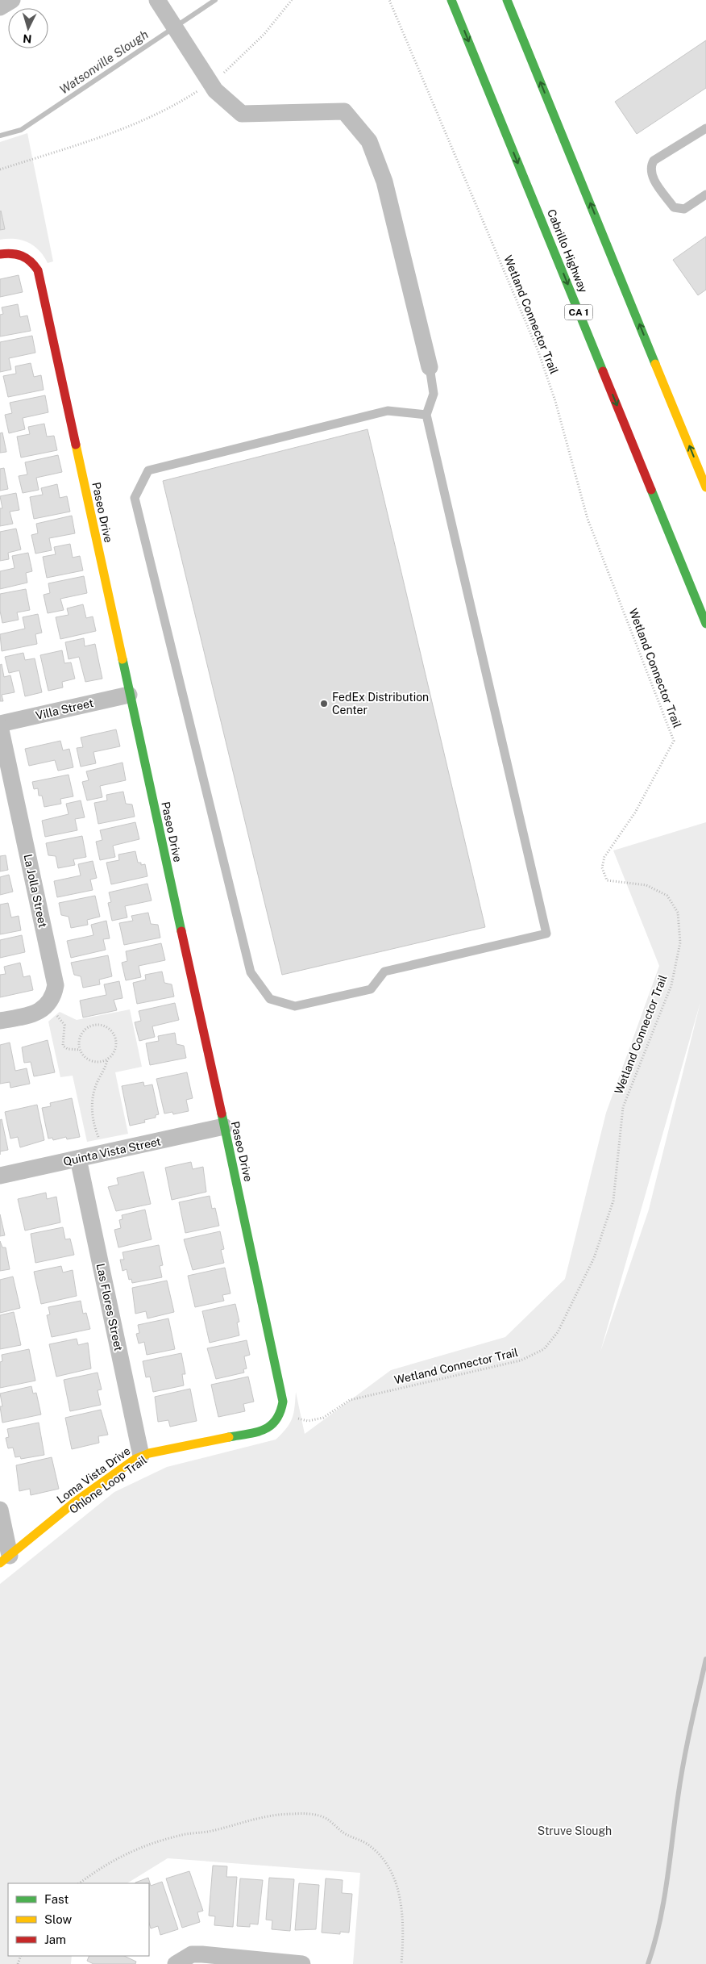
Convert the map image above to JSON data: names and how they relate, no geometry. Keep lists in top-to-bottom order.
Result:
{
  "streets": {
    "main road": [
      "Cabrillo Highway",
      "CA 1",
      "Paseo Drive",
      "Loma Vista Drive"
    ],
    "street": [
      "Villa Street",
      "La Jolla Street",
      "Quinta Vista Street",
      "Las Flores Street"
    ],
    "path": ["Wetland Connector Trail"]
  },
  "crossings": [
    ["Wetland Connector Trail", "Paseo Drive"],
    ["Wetland Connector Trail", "Loma Vista Drive"],
    ["Paseo Drive", "Villa Street"],
    ["Paseo Drive", "Quinta Vista Street"],
    ["Paseo Drive", "Loma Vista Drive"],
    ["Villa Street", "La Jolla Street"],
    ["Quinta Vista Street", "Las Flores Street"],
    ["Las Flores Street", "Loma Vista Drive"]
  ],
  "water": ["Watsonville Slough"],
  "parks": ["Struve Slough"],
  "places": ["FedEx Distribution Center"],
  "legend": ["Fast", "Slow", "Jam"],
  "north": "bottom"
}
